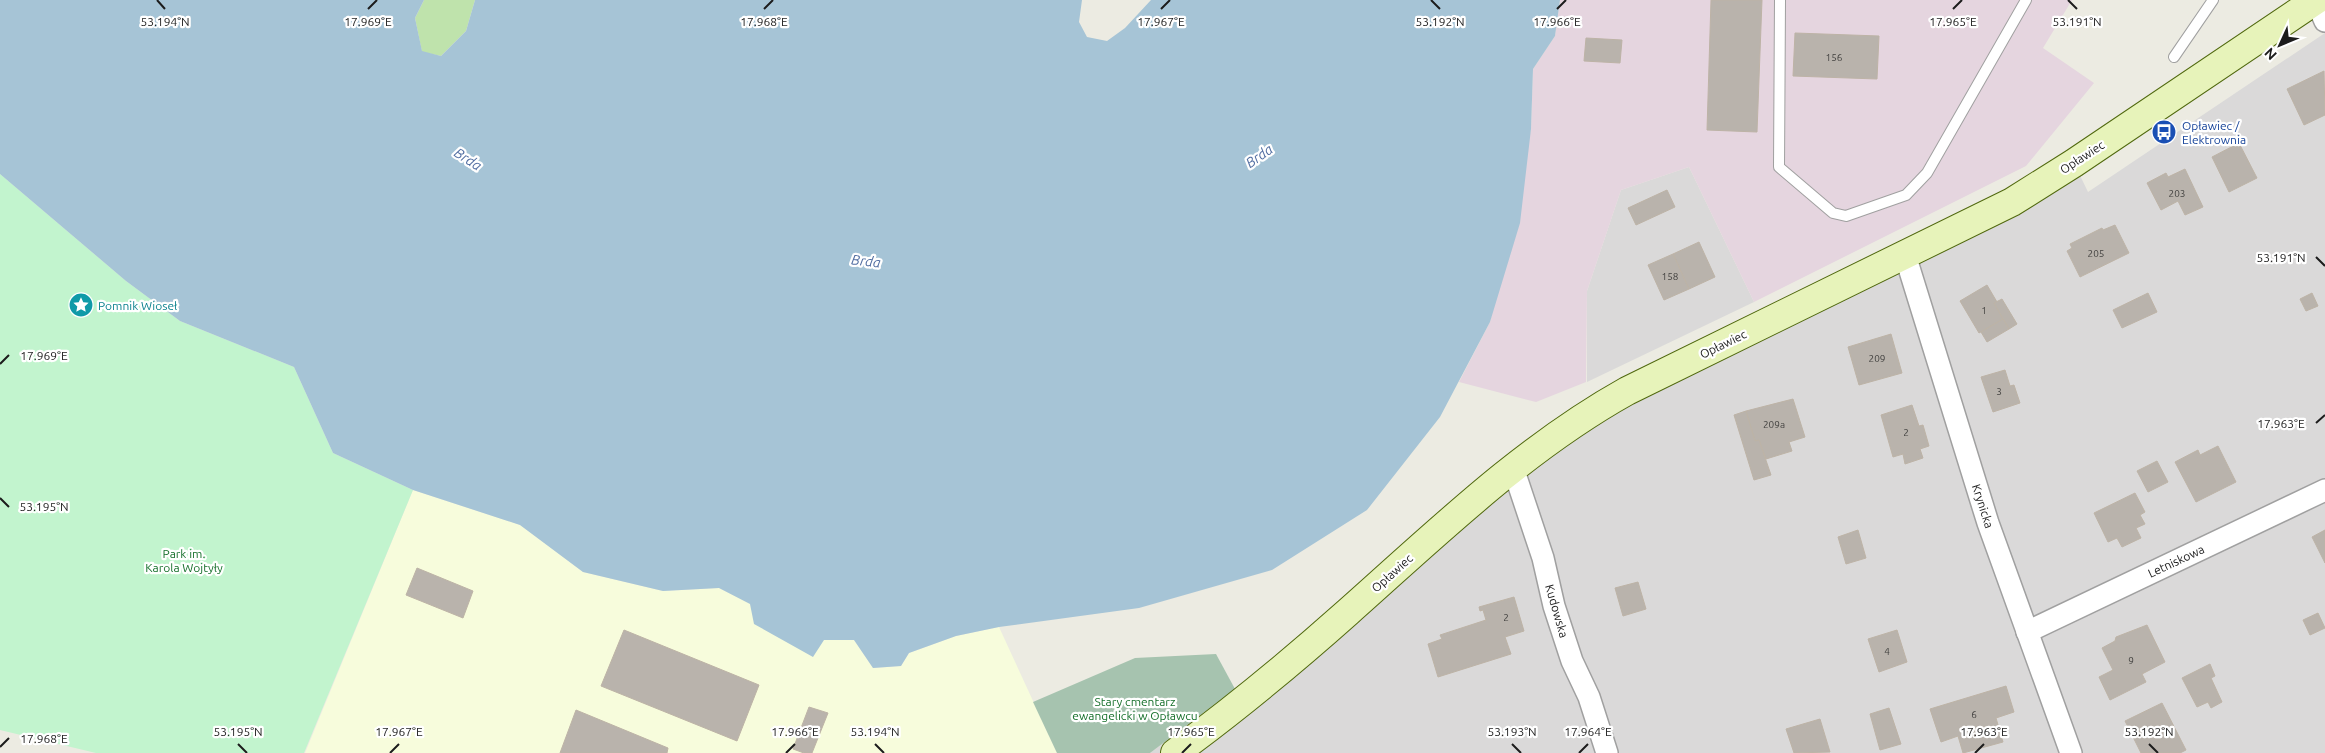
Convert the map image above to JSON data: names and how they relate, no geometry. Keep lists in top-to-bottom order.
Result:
{
  "streets": {
    "street": [
      "Opławiec",
      "Krynicka",
      "Letniskowa",
      "Kudowska"
    ]
  },
  "crossings": [
    ["Opławiec", "Krynicka"],
    ["Opławiec", "Kudowska"],
    ["Krynicka", "Letniskowa"]
  ],
  "water": ["Brda"],
  "parks": ["Park im. Karola Wojtyły", "Stary cmentarz ewangelicki w Opławcu"],
  "places": {
    "bus stop": ["Opławiec / Elektrownia"],
    "place": ["Pomnik Wioseł"]
  },
  "house_numbers": [
    "156",
    "203",
    "205",
    "158",
    "1",
    "209",
    "3",
    "209a",
    "2",
    "2",
    "4",
    "9",
    "6"
  ],
  "north": "bottom left",
  "coordinates": [
    "17.969°E",
    "17.968°E",
    "17.967°E",
    "17.966°E",
    "17.965°E",
    "53.194°N",
    "53.192°N",
    "53.191°N",
    "17.963°E",
    "53.195°N",
    "53.193°N",
    "17.964°E"
  ]
}
